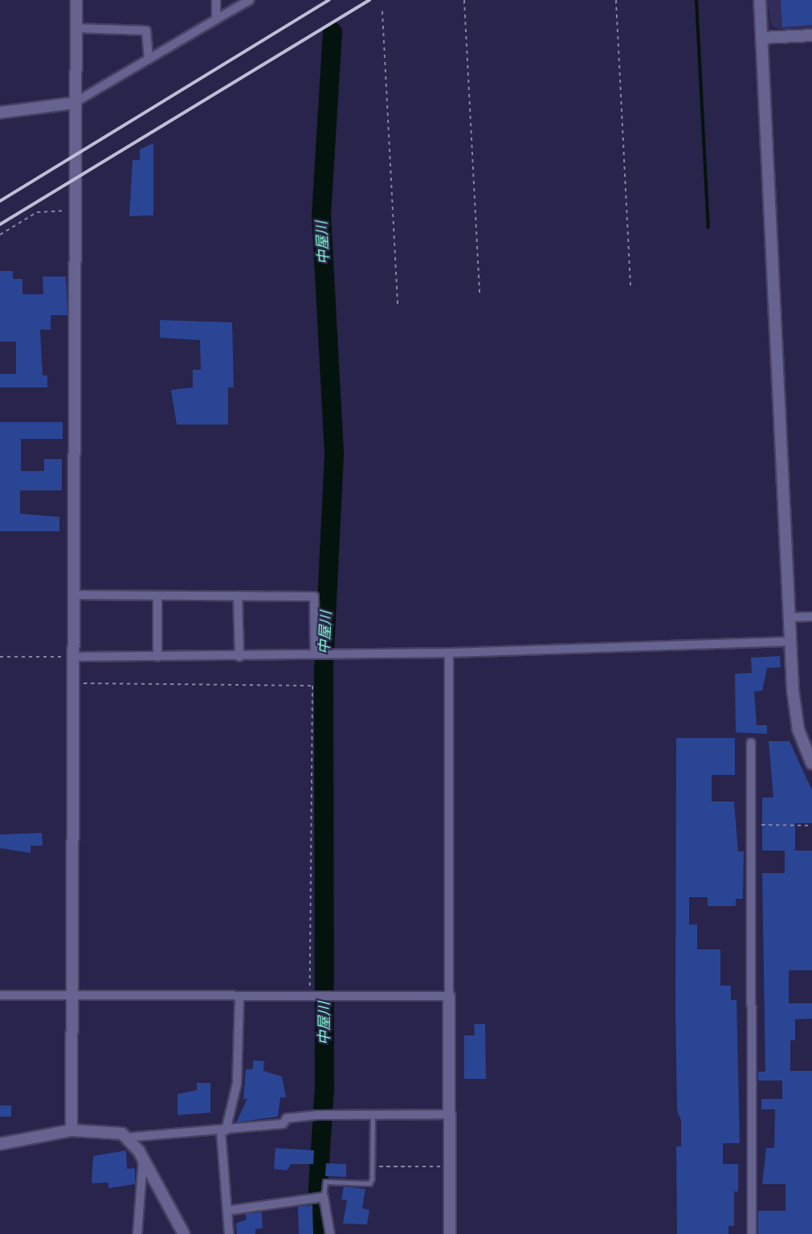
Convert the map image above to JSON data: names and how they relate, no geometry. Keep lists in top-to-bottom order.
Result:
{
  "water": ["中屋川"]
}
